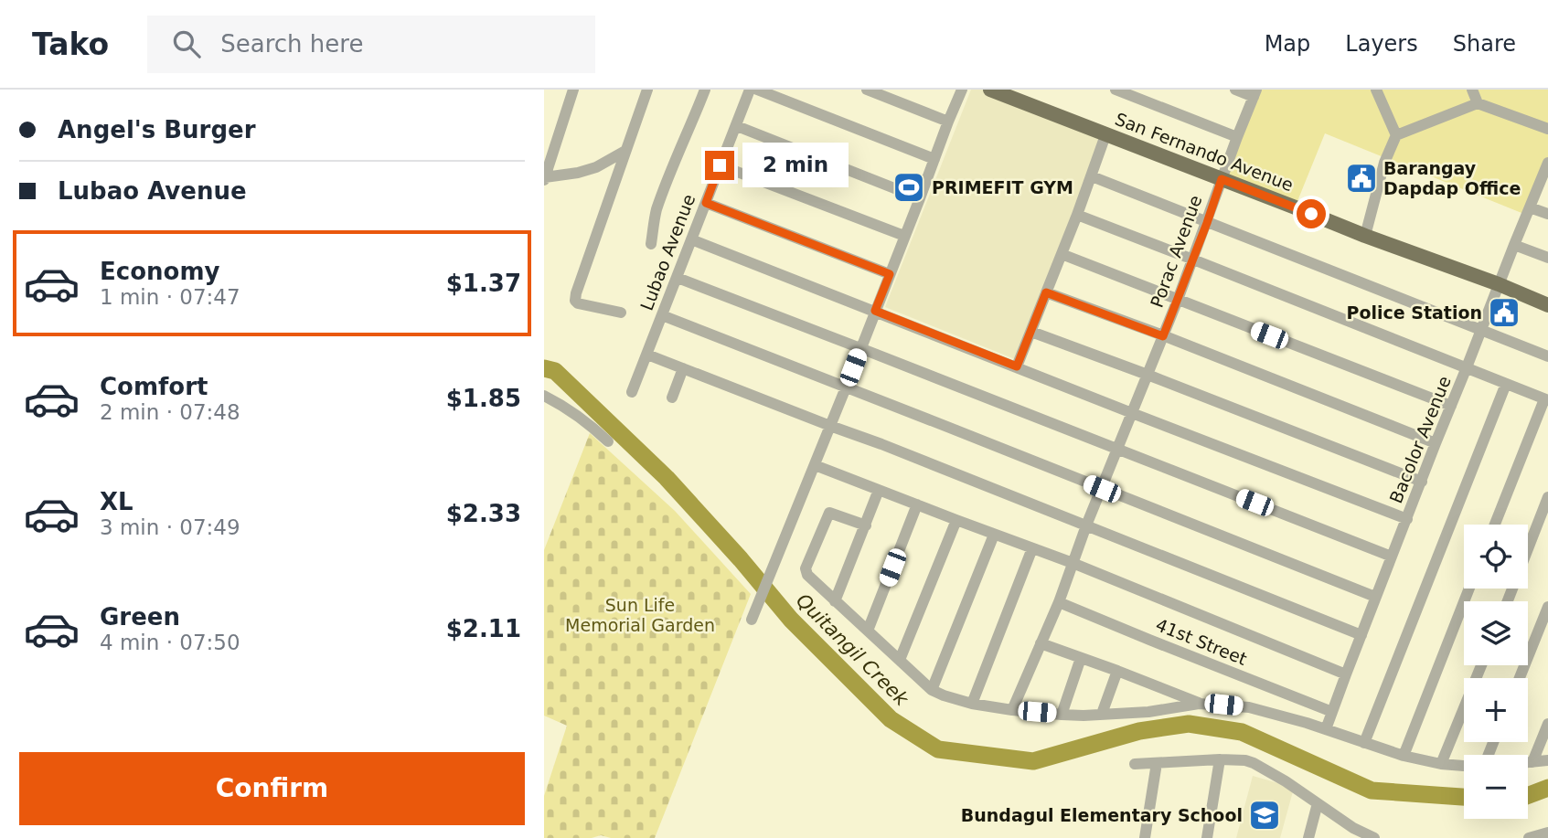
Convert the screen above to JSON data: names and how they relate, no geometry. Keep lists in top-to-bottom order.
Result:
{
  "streets": {
    "main road": ["San Fernando Avenue"],
    "street": [
      "Porac Avenue",
      "Lubao Avenue",
      "Bacolor Avenue",
      "41st Street"
    ]
  },
  "crossings": [
    ["San Fernando Avenue", "Porac Avenue"],
    ["San Fernando Avenue", "Bacolor Avenue"],
    ["Porac Avenue", "41st Street"],
    ["Bacolor Avenue", "41st Street"]
  ],
  "water": ["Quitangil Creek"],
  "parks": ["Sun Life Memorial Garden"],
  "places": {
    "public building": ["Barangay Dapdap Office", "Police Station"],
    "sports": ["PRIMEFIT GYM"],
    "school or university": ["Bundagul Elementary School"]
  },
  "page": {
    "header": "Tako",
    "search": "Search here",
    "nav": ["Map", "Layers", "Share"],
    "banner": ["Angel's Burger", "Lubao Avenue"],
    "bubble": "2 min",
    "list": [
      {
        "name": "Economy",
        "note": "1 min · 07:47",
        "value": "$1.37"
      },
      {
        "name": "Comfort",
        "note": "2 min · 07:48",
        "value": "$1.85"
      },
      {
        "name": "XL",
        "note": "3 min · 07:49",
        "value": "$2.33"
      },
      {
        "name": "Green",
        "note": "4 min · 07:50",
        "value": "$2.11"
      }
    ],
    "map_buttons": ["+", "−"],
    "buttons": "Confirm"
  }
}
